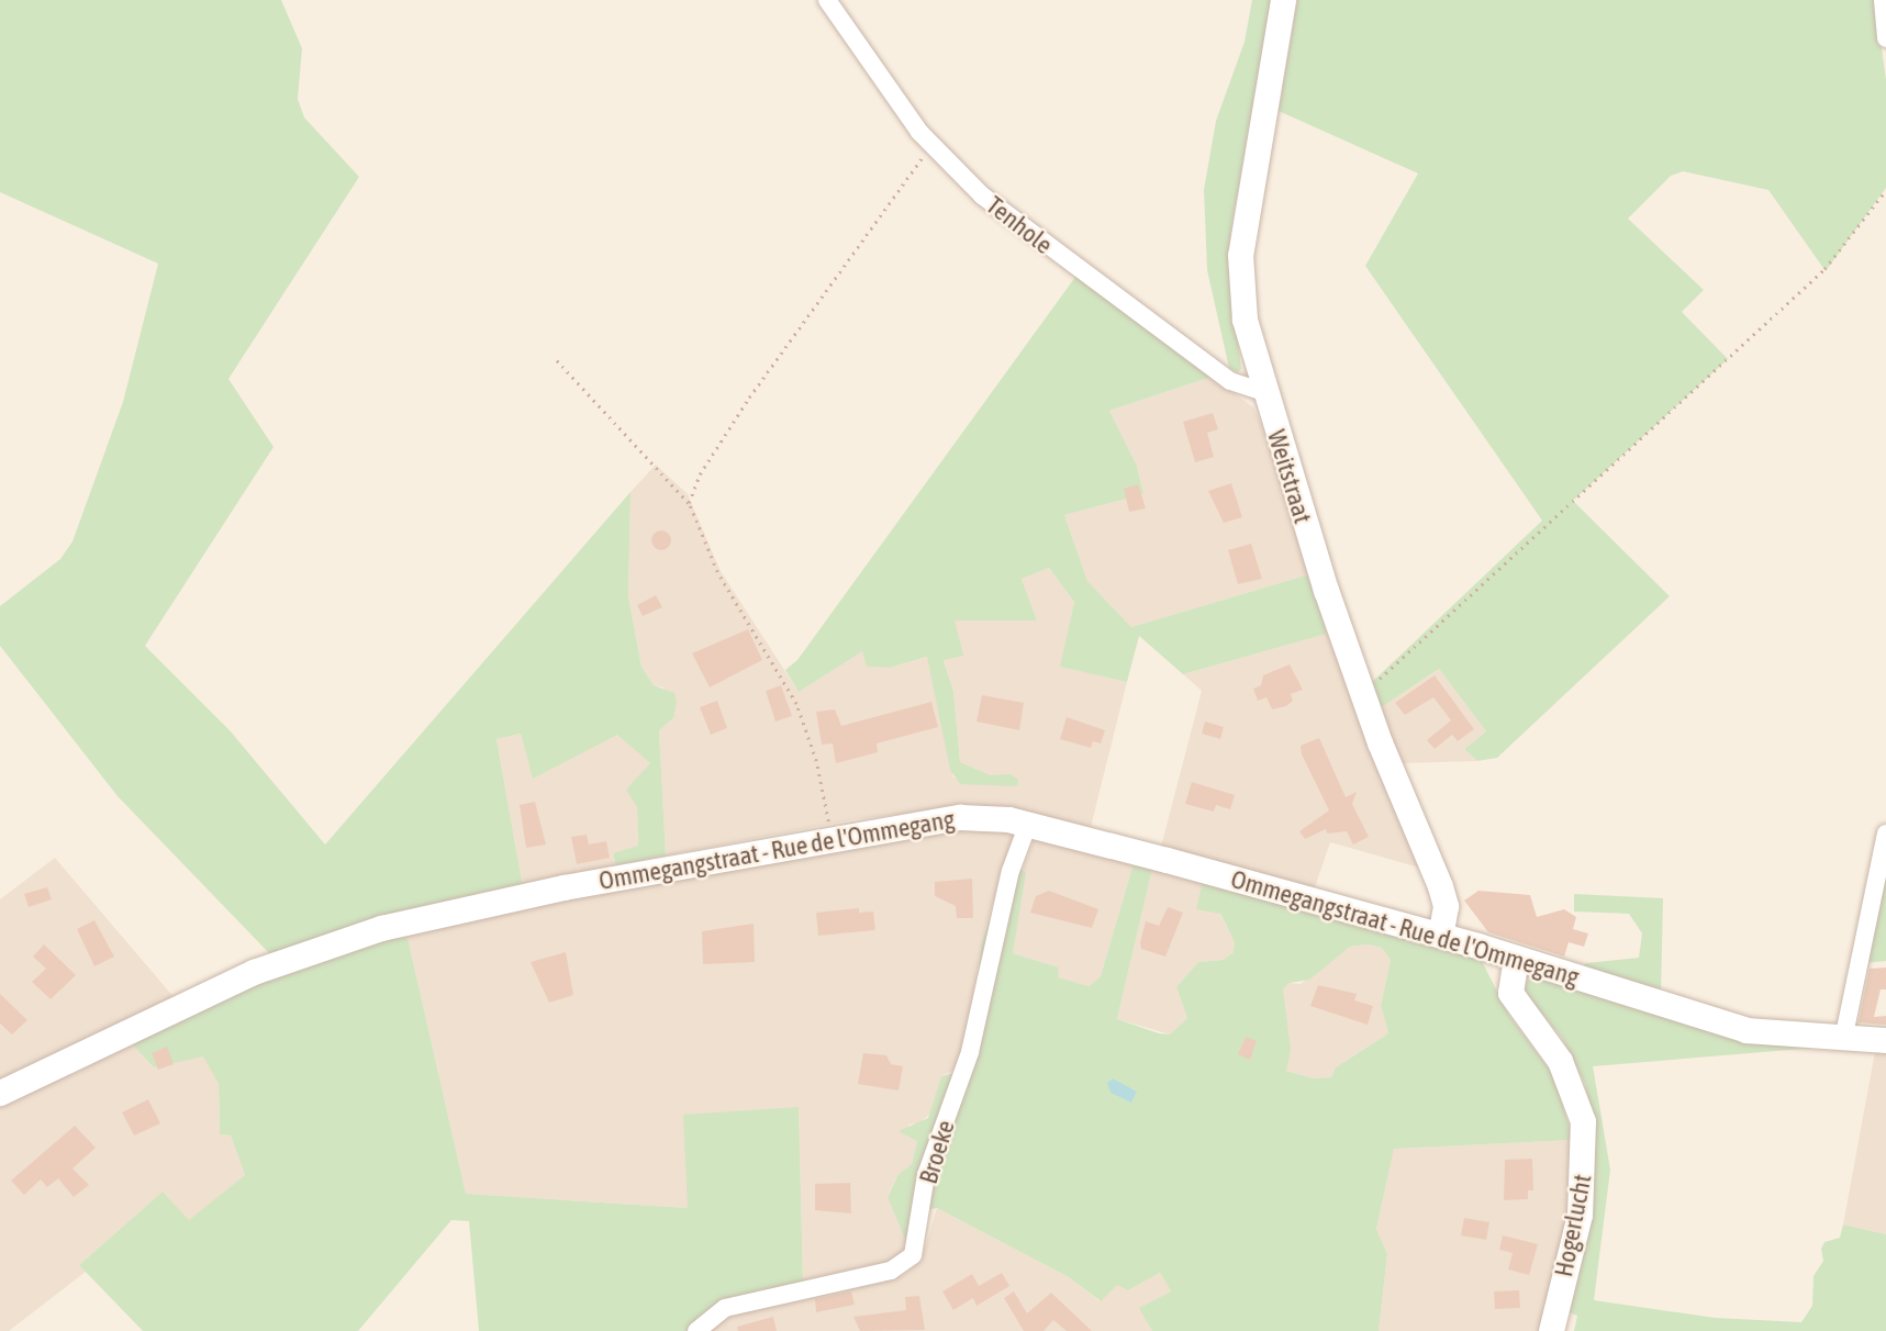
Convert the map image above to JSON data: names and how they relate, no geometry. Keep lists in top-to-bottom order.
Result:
{
  "streets": {
    "main road": ["Weitstraat", "Ommegangstraat - Rue de l'Ommegang", "Hogerlucht"],
    "street": ["Tenhole", "Broeke"]
  },
  "crossings": [
    ["Tenhole", "Weitstraat"],
    ["Weitstraat", "Ommegangstraat - Rue de l'Ommegang"],
    ["Ommegangstraat - Rue de l'Ommegang", "Broeke"],
    ["Ommegangstraat - Rue de l'Ommegang", "Hogerlucht"]
  ]
}
